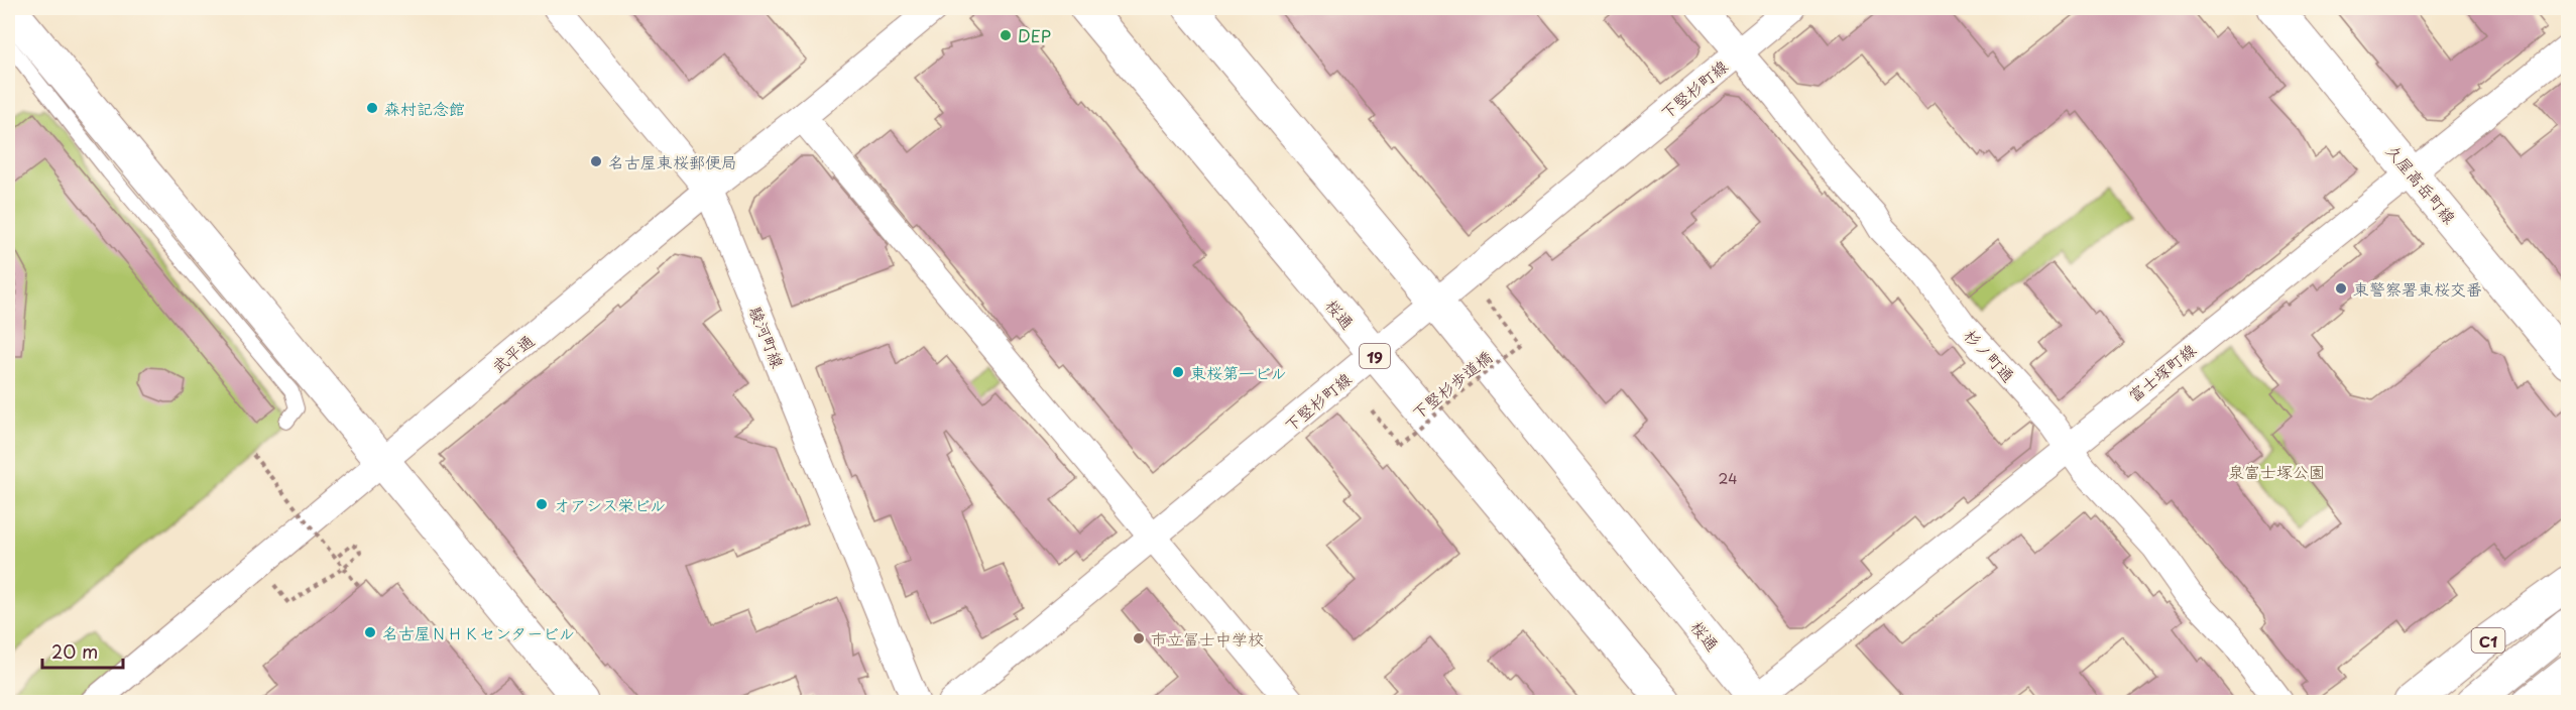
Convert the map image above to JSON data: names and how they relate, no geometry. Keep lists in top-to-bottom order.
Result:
{
  "streets": {
    "main road": [
      "久屋高岳町線",
      "桜通",
      "19",
      "C1"
    ],
    "street": [
      "下竪杉町線",
      "駿河町線",
      "武平通",
      "杉ノ町通",
      "富士塚町線"
    ],
    "path": ["下竪杉歩道橋"]
  },
  "crossings": [
    ["下竪杉町線", "桜通"],
    ["下竪杉町線", "杉ノ町通"],
    ["久屋高岳町線", "富士塚町線"],
    ["桜通", "富士塚町線"],
    ["駿河町線", "武平通"],
    ["杉ノ町通", "富士塚町線"]
  ],
  "parks": ["泉富士塚公園"],
  "places": [
    "DEP",
    "森村記念館",
    "名古屋東桜郵便局",
    "東警察署東桜交番",
    "東桜第一ビル",
    "オアシス栄ビル",
    "名古屋ＮＨＫセンタービル",
    "市立冨士中学校"
  ],
  "house_numbers": ["24"],
  "scale_bar": "20 m"
}
